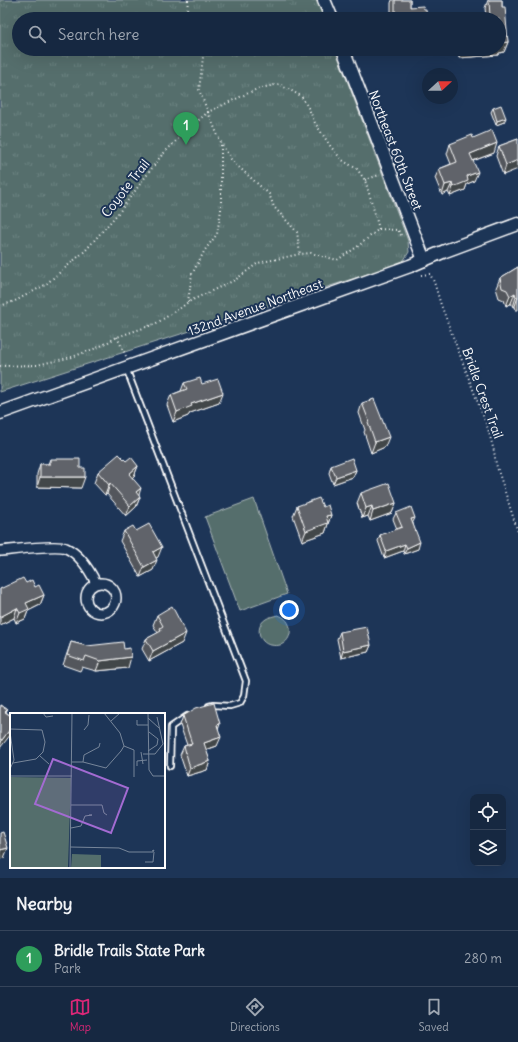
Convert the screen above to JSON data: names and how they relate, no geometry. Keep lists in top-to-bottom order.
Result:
{
  "streets": {
    "street": ["Northeast 60th Street", "132nd Avenue Northeast"],
    "path": ["Coyote Trail", "Bridle Crest Trail"]
  },
  "crossings": [
    ["Northeast 60th Street", "132nd Avenue Northeast"]
  ],
  "north": "right",
  "page": {
    "search": "Search here",
    "pins": "1",
    "heading": "Nearby",
    "list": [
      {
        "mark": "1",
        "name": "Bridle Trails State Park",
        "note": "Park",
        "value": "280 m"
      }
    ],
    "nav": ["Map", "Directions", "Saved"]
  }
}
